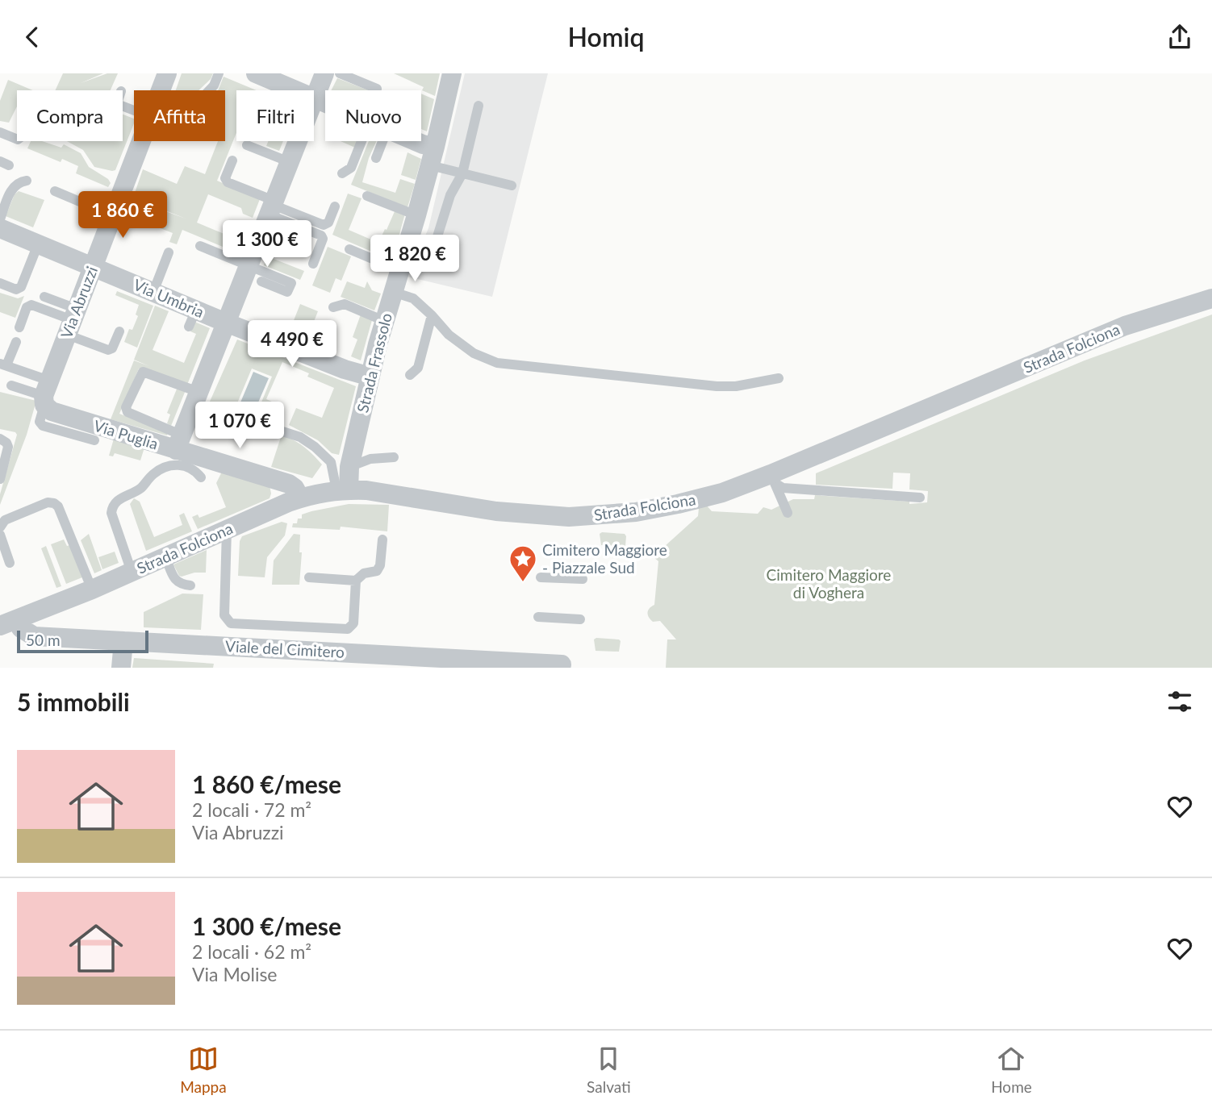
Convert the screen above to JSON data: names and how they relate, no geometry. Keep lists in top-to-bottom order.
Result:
{
  "streets": {
    "street": [
      "Via Umbria",
      "Via Abruzzi",
      "Strada Folciona",
      "Strada Frassolo",
      "Via Puglia",
      "Viale del Cimitero"
    ]
  },
  "crossings": [
    ["Via Umbria", "Via Abruzzi"],
    ["Via Umbria", "Strada Frassolo"],
    ["Via Abruzzi", "Via Puglia"],
    ["Strada Folciona", "Strada Frassolo"],
    ["Strada Folciona", "Via Puglia"],
    ["Strada Folciona", "Viale del Cimitero"]
  ],
  "parks": ["Cimitero Maggiore di Voghera"],
  "places": {
    "place": ["Cimitero Maggiore - Piazzale Sud"]
  },
  "scale_bar": "50 m",
  "page": {
    "header": "Homiq",
    "chip": [
      "Compra",
      "Affitta",
      "Filtri",
      "Nuovo"
    ],
    "price": [
      "1 860 €",
      "1 300 €",
      "1 820 €",
      "4 490 €",
      "1 070 €"
    ],
    "scale": "50 m",
    "heading": "5 immobili",
    "list": [
      {
        "name": "1 860 €/mese",
        "note": "2 locali · 72 m² · Via Abruzzi"
      },
      {
        "name": "1 300 €/mese",
        "note": "2 locali · 62 m² · Via Molise"
      }
    ],
    "tabs": ["Mappa", "Salvati", "Home"]
  }
}
